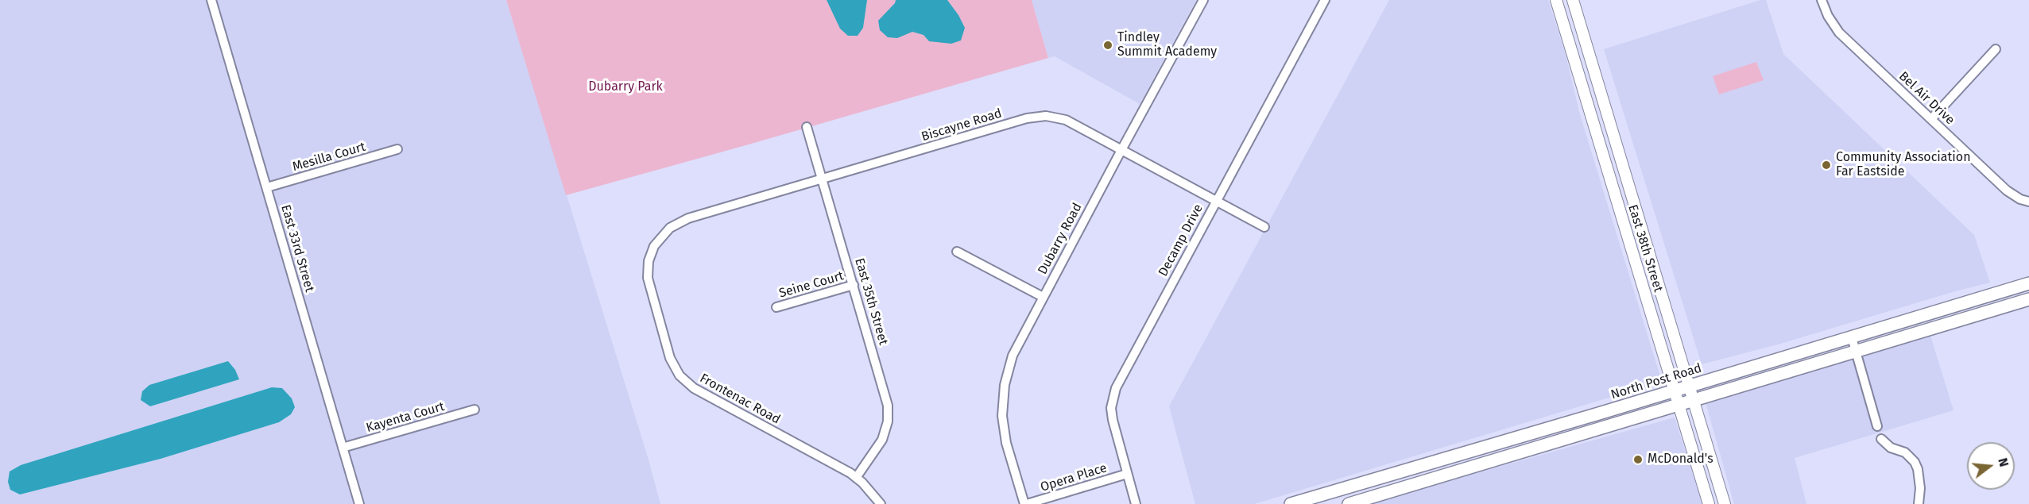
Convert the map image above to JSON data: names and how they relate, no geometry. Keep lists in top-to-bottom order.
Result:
{
  "streets": {
    "main road": ["East 38th Street", "North Post Road"],
    "street": [
      "Bel Air Drive",
      "Biscayne Road",
      "Mesilla Court",
      "Dubarry Road",
      "Decamp Drive",
      "East 33rd Street",
      "Seine Court",
      "East 35th Street",
      "Frontenac Road",
      "Kayenta Court",
      "Opera Place"
    ]
  },
  "crossings": [
    ["Biscayne Road", "Dubarry Road"],
    ["Biscayne Road", "Decamp Drive"],
    ["Biscayne Road", "East 35th Street"],
    ["Biscayne Road", "Frontenac Road"],
    ["Mesilla Court", "East 33rd Street"],
    ["Dubarry Road", "Opera Place"],
    ["Decamp Drive", "Opera Place"],
    ["East 33rd Street", "Kayenta Court"],
    ["East 38th Street", "North Post Road"],
    ["Seine Court", "East 35th Street"],
    ["East 35th Street", "Frontenac Road"]
  ],
  "parks": ["Dubarry Park"],
  "places": ["Tindley Summit Academy", "Community Association Far Eastside", "McDonald's"],
  "north": "right"
}
